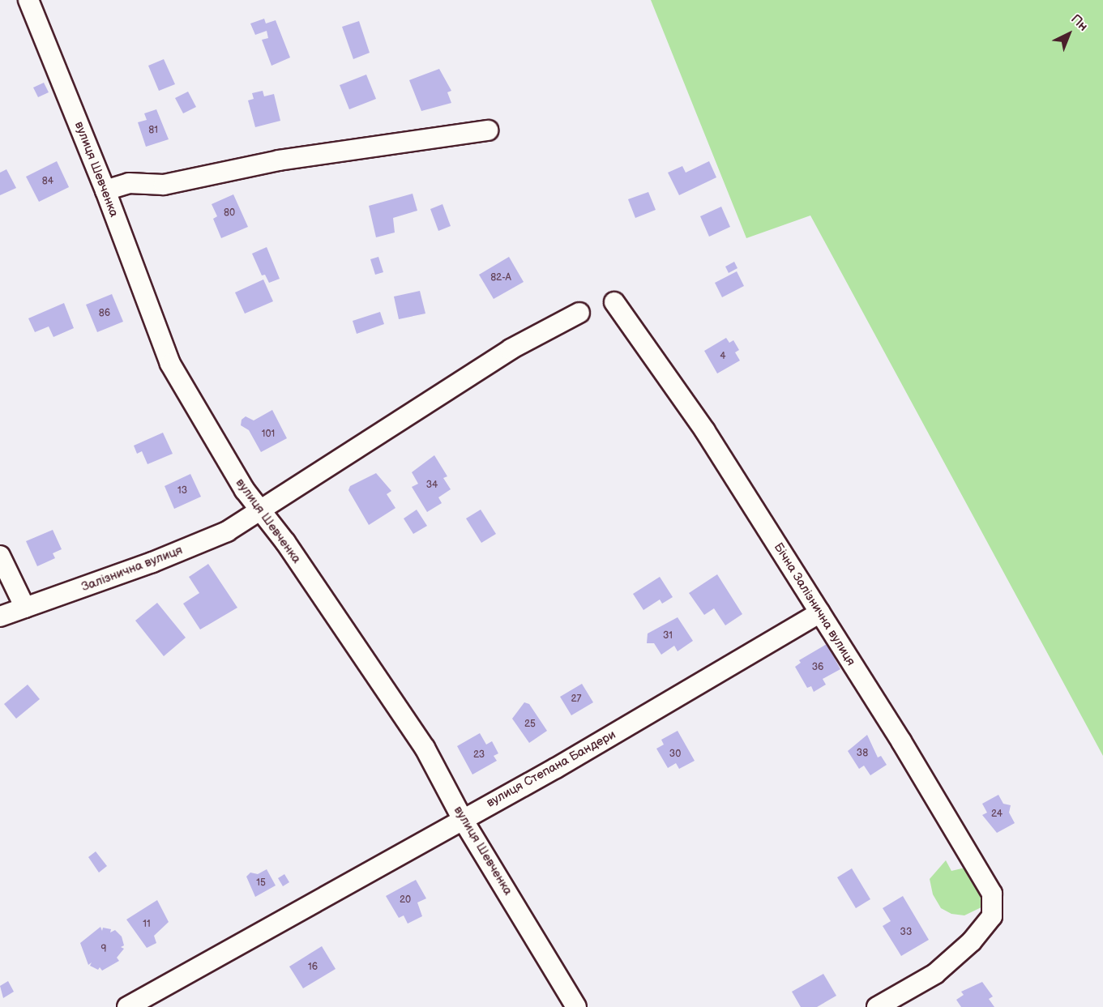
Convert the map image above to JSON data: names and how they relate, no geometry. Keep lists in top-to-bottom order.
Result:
{
  "streets": {
    "street": [
      "вулиця Шевченка",
      "Залізнична вулиця",
      "Бічна Залізнична вулиця",
      "вулиця Степана Бандери"
    ]
  },
  "crossings": [
    ["вулиця Шевченка", "Залізнична вулиця"],
    ["вулиця Шевченка", "вулиця Степана Бандери"],
    ["Бічна Залізнична вулиця", "вулиця Степана Бандери"]
  ],
  "house_numbers": [
    "81",
    "84",
    "80",
    "82-А",
    "86",
    "4",
    "101",
    "34",
    "13",
    "31",
    "36",
    "27",
    "25",
    "38",
    "30",
    "23",
    "24",
    "15",
    "20",
    "11",
    "33",
    "9",
    "16"
  ],
  "north": "top right"
}
